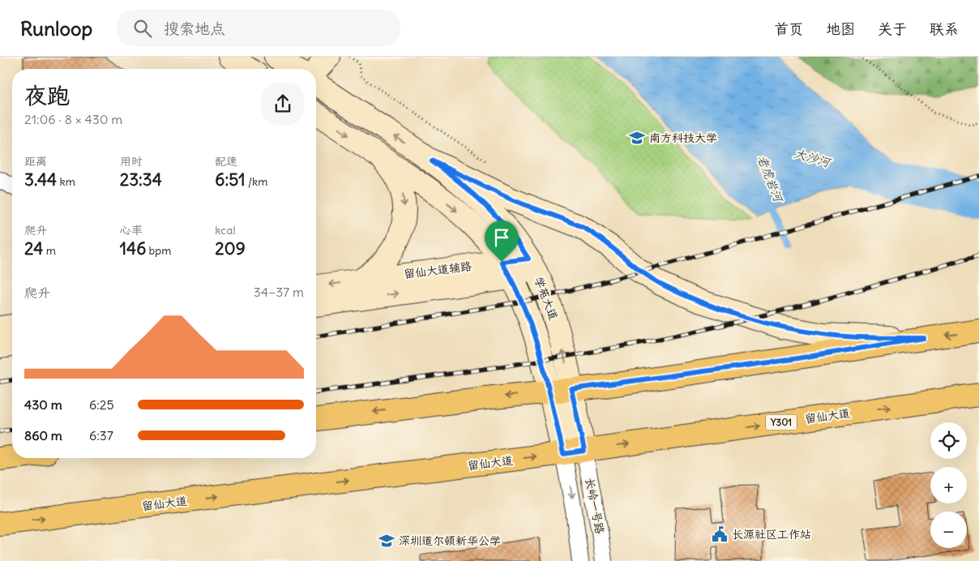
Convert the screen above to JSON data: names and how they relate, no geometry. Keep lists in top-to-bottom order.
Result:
{
  "streets": {
    "main road": [
      "留仙大道辅路",
      "学苑大道",
      "留仙大道",
      "Y301"
    ],
    "street": ["长岭一号路"]
  },
  "crossings": [
    ["留仙大道辅路", "学苑大道"],
    ["学苑大道", "留仙大道"],
    ["学苑大道", "长岭一号路"],
    ["留仙大道", "长岭一号路"]
  ],
  "water": ["大沙河", "老虎岩河"],
  "places": {
    "school or university": ["南方科技大学", "深圳道尔顿新华公学"],
    "public building": ["长源社区工作站"]
  },
  "page": {
    "header": "Runloop",
    "search": "搜索地点",
    "nav": [
      "首页",
      "地图",
      "关于",
      "联系"
    ],
    "heading": ["夜跑", "21:06 · 8 × 430 m"],
    "stats": [
      ["距离", "3.44 km"],
      ["用时", "23:34"],
      ["配速", "6:51 /km"],
      ["爬升", "24 m"],
      ["心率", "146 bpm"],
      ["kcal", "209"]
    ],
    "chart": ["爬升", "34–37 m"],
    "list": [
      {
        "name": "430 m",
        "note": "6:25"
      },
      {
        "name": "860 m",
        "note": "6:37"
      }
    ],
    "map_buttons": ["+", "−"]
  }
}
